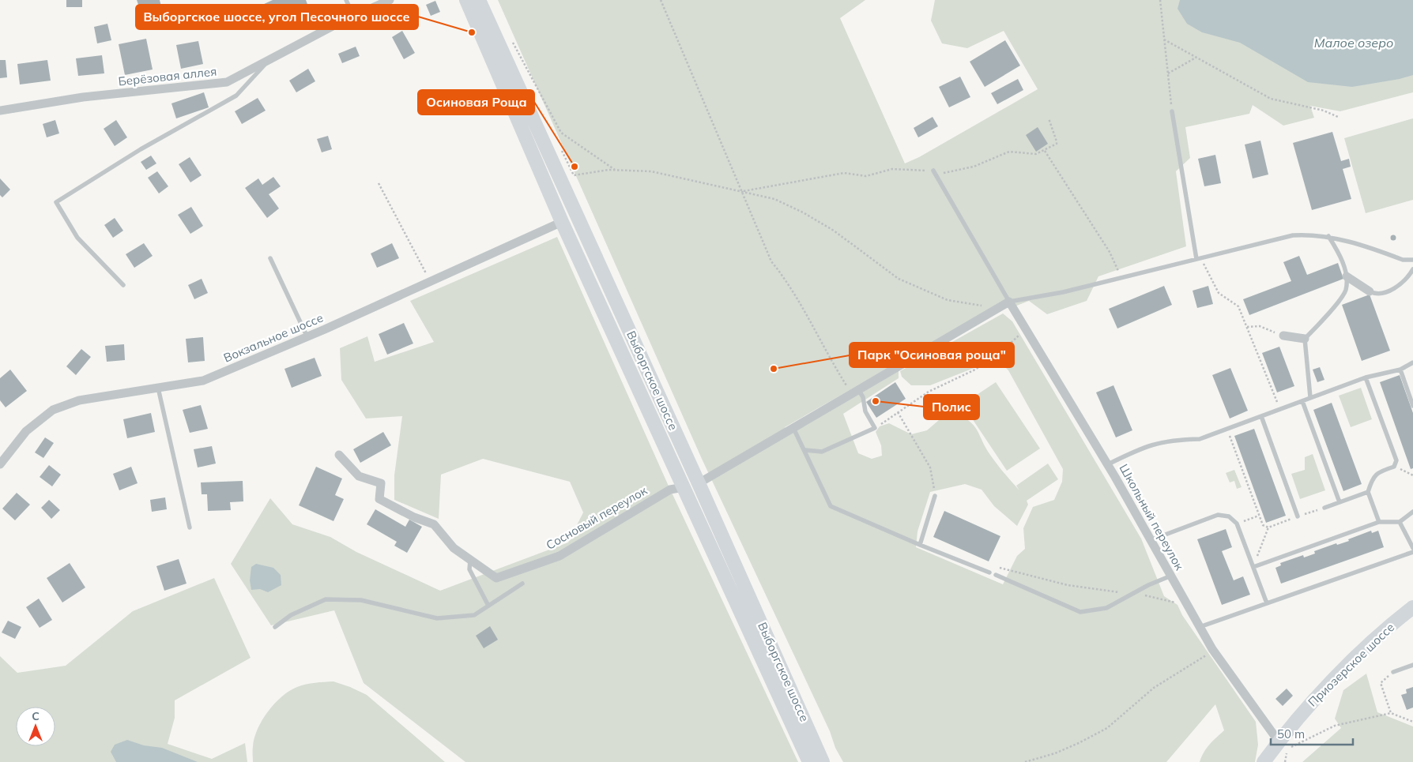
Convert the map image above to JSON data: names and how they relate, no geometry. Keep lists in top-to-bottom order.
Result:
{
  "streets": {
    "main road": ["Выборгское шоссе", "Приозерское шоссе"],
    "street": [
      "Берёзовая аллея",
      "Вокзальное шоссе",
      "Школьный переулок",
      "Сосновый переулок"
    ]
  },
  "crossings": [
    ["Вокзальное шоссе", "Выборгское шоссе"],
    ["Выборгское шоссе", "Сосновый переулок"],
    ["Школьный переулок", "Приозерское шоссе"]
  ],
  "water": ["Малое озеро"],
  "places": [
    "Выборгское шоссе, угол Песочного шоссе",
    "Осиновая Роща",
    "Парк \"Осиновая роща\"",
    "Полис"
  ],
  "scale_bar": "50 m",
  "north": "top"
}
